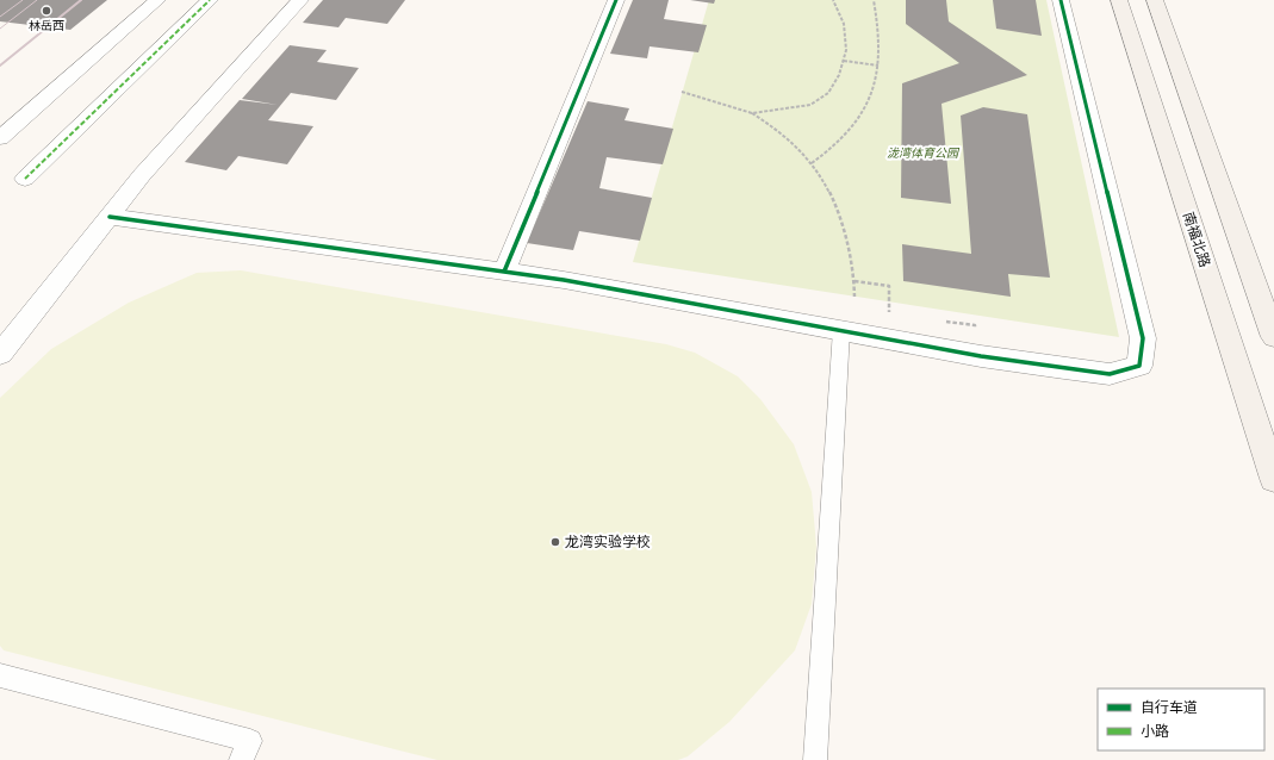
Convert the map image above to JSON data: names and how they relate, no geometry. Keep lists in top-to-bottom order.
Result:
{
  "streets": {
    "street": ["南福北路"]
  },
  "parks": ["泷湾体育公园"],
  "places": ["林岳西", "龙湾实验学校"],
  "legend": ["自行车道", "小路"]
}
